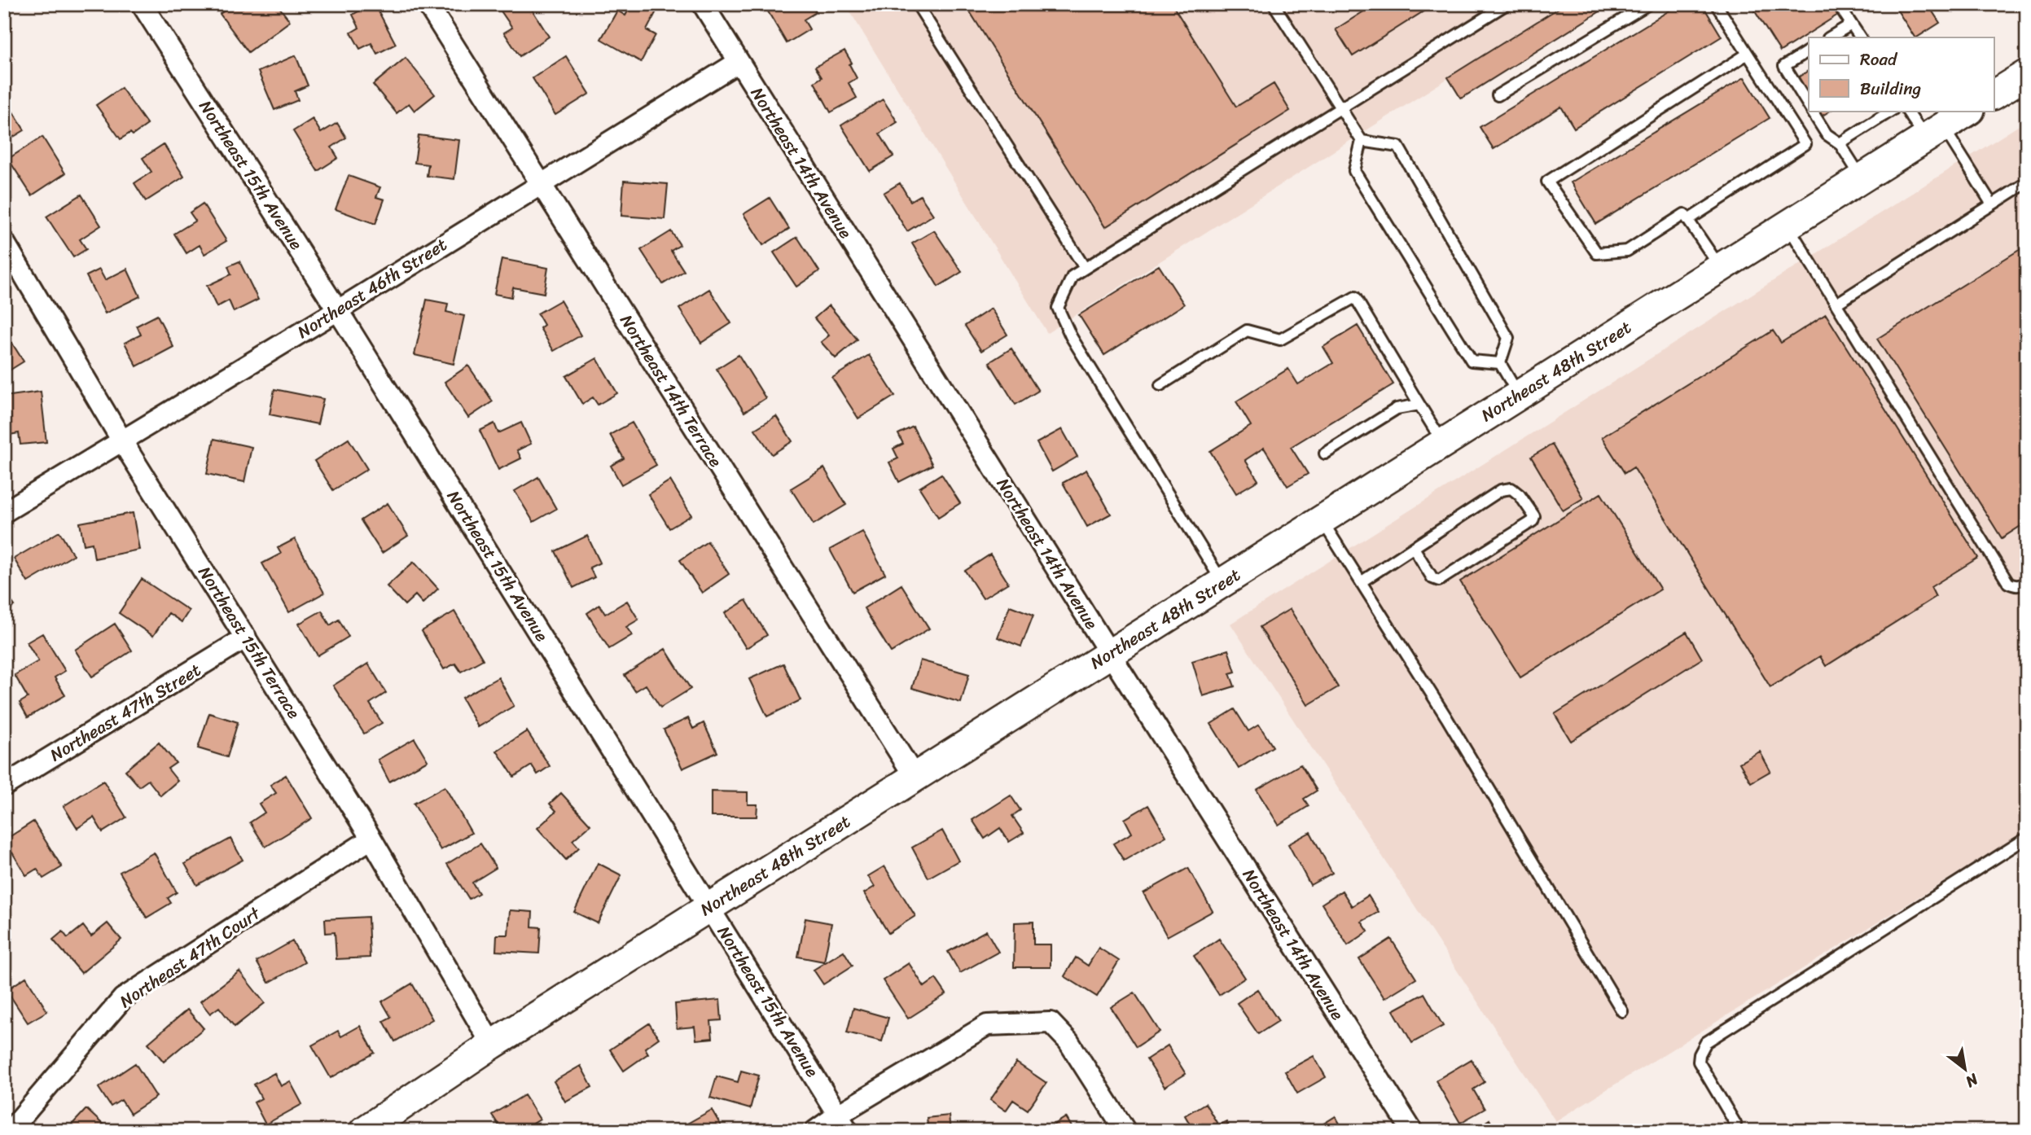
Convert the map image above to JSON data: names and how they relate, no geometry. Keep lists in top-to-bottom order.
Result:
{
  "streets": {
    "street": [
      "Northeast 14th Avenue",
      "Northeast 15th Avenue",
      "Northeast 46th Street",
      "Northeast 48th Street",
      "Northeast 14th Terrace",
      "Northeast 15th Terrace",
      "Northeast 47th Street",
      "Northeast 47th Court"
    ]
  },
  "crossings": [
    ["Northeast 14th Avenue", "Northeast 46th Street"],
    ["Northeast 14th Avenue", "Northeast 48th Street"],
    ["Northeast 15th Avenue", "Northeast 46th Street"],
    ["Northeast 15th Avenue", "Northeast 48th Street"],
    ["Northeast 46th Street", "Northeast 14th Terrace"],
    ["Northeast 46th Street", "Northeast 15th Terrace"],
    ["Northeast 48th Street", "Northeast 14th Terrace"],
    ["Northeast 48th Street", "Northeast 15th Terrace"],
    ["Northeast 15th Terrace", "Northeast 47th Street"],
    ["Northeast 15th Terrace", "Northeast 47th Court"]
  ],
  "legend": ["Road", "Building"],
  "north": "bottom right"
}
